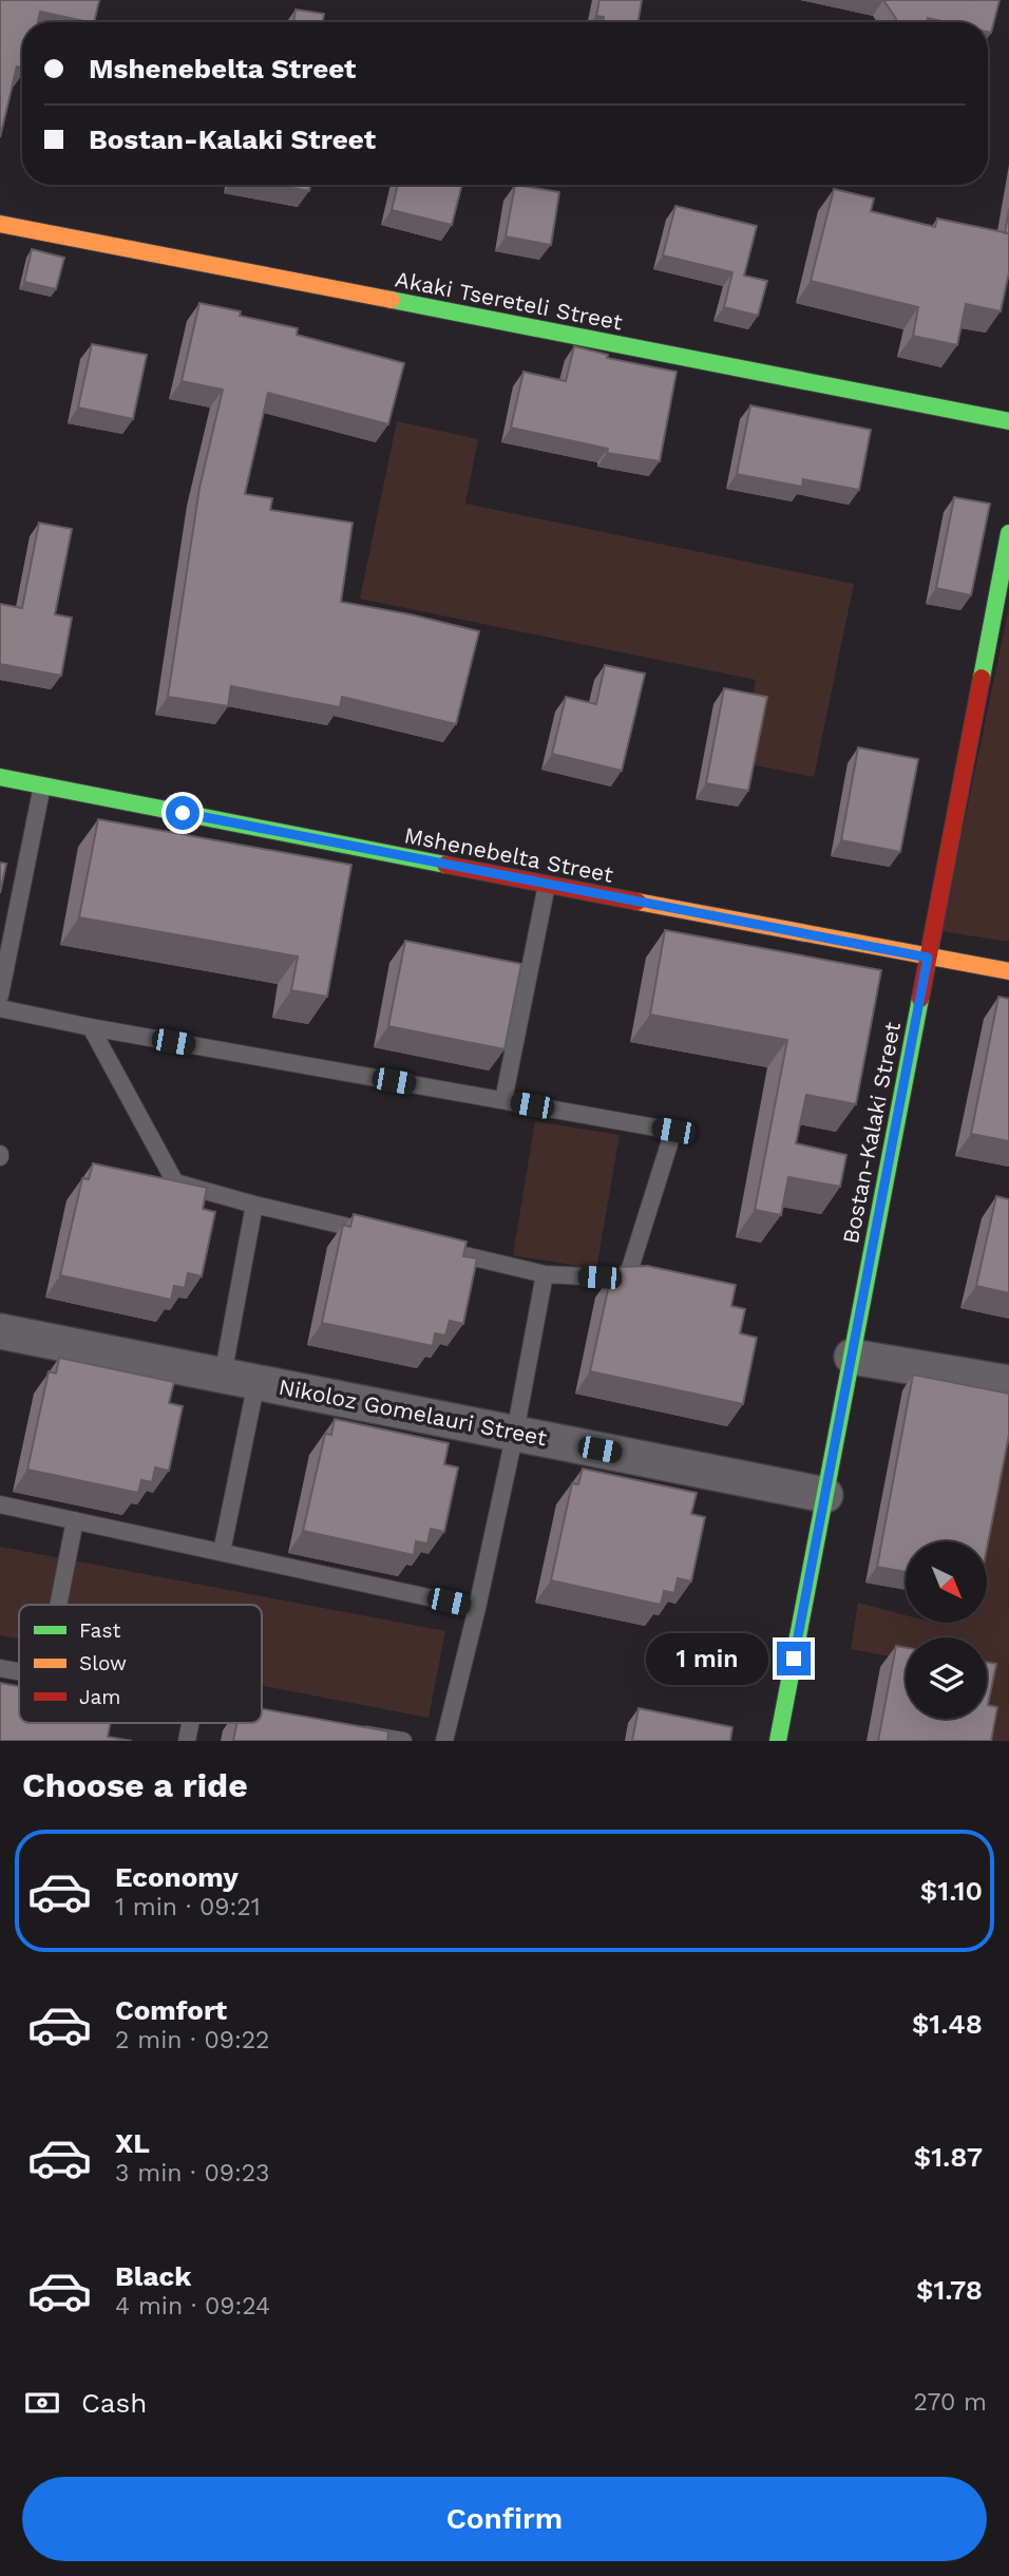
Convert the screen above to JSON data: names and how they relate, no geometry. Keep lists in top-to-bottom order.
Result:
{
  "streets": {
    "street": [
      "Akaki Tsereteli Street",
      "Mshenebelta Street",
      "Bostan-Kalaki Street",
      "Nikoloz Gomelauri Street"
    ]
  },
  "crossings": [
    ["Mshenebelta Street", "Bostan-Kalaki Street"],
    ["Bostan-Kalaki Street", "Nikoloz Gomelauri Street"]
  ],
  "legend": ["Fast", "Slow", "Jam"],
  "north": "bottom right",
  "page": {
    "banner": ["Mshenebelta Street", "Bostan-Kalaki Street"],
    "bubble": "1 min",
    "heading": "Choose a ride",
    "list": [
      {
        "name": "Economy",
        "note": "1 min · 09:21",
        "value": "$1.10"
      },
      {
        "name": "Comfort",
        "note": "2 min · 09:22",
        "value": "$1.48"
      },
      {
        "name": "XL",
        "note": "3 min · 09:23",
        "value": "$1.87"
      },
      {
        "name": "Black",
        "note": "4 min · 09:24",
        "value": "$1.78"
      }
    ],
    "pay": ["Cash", "270 m"],
    "buttons": "Confirm"
  }
}
